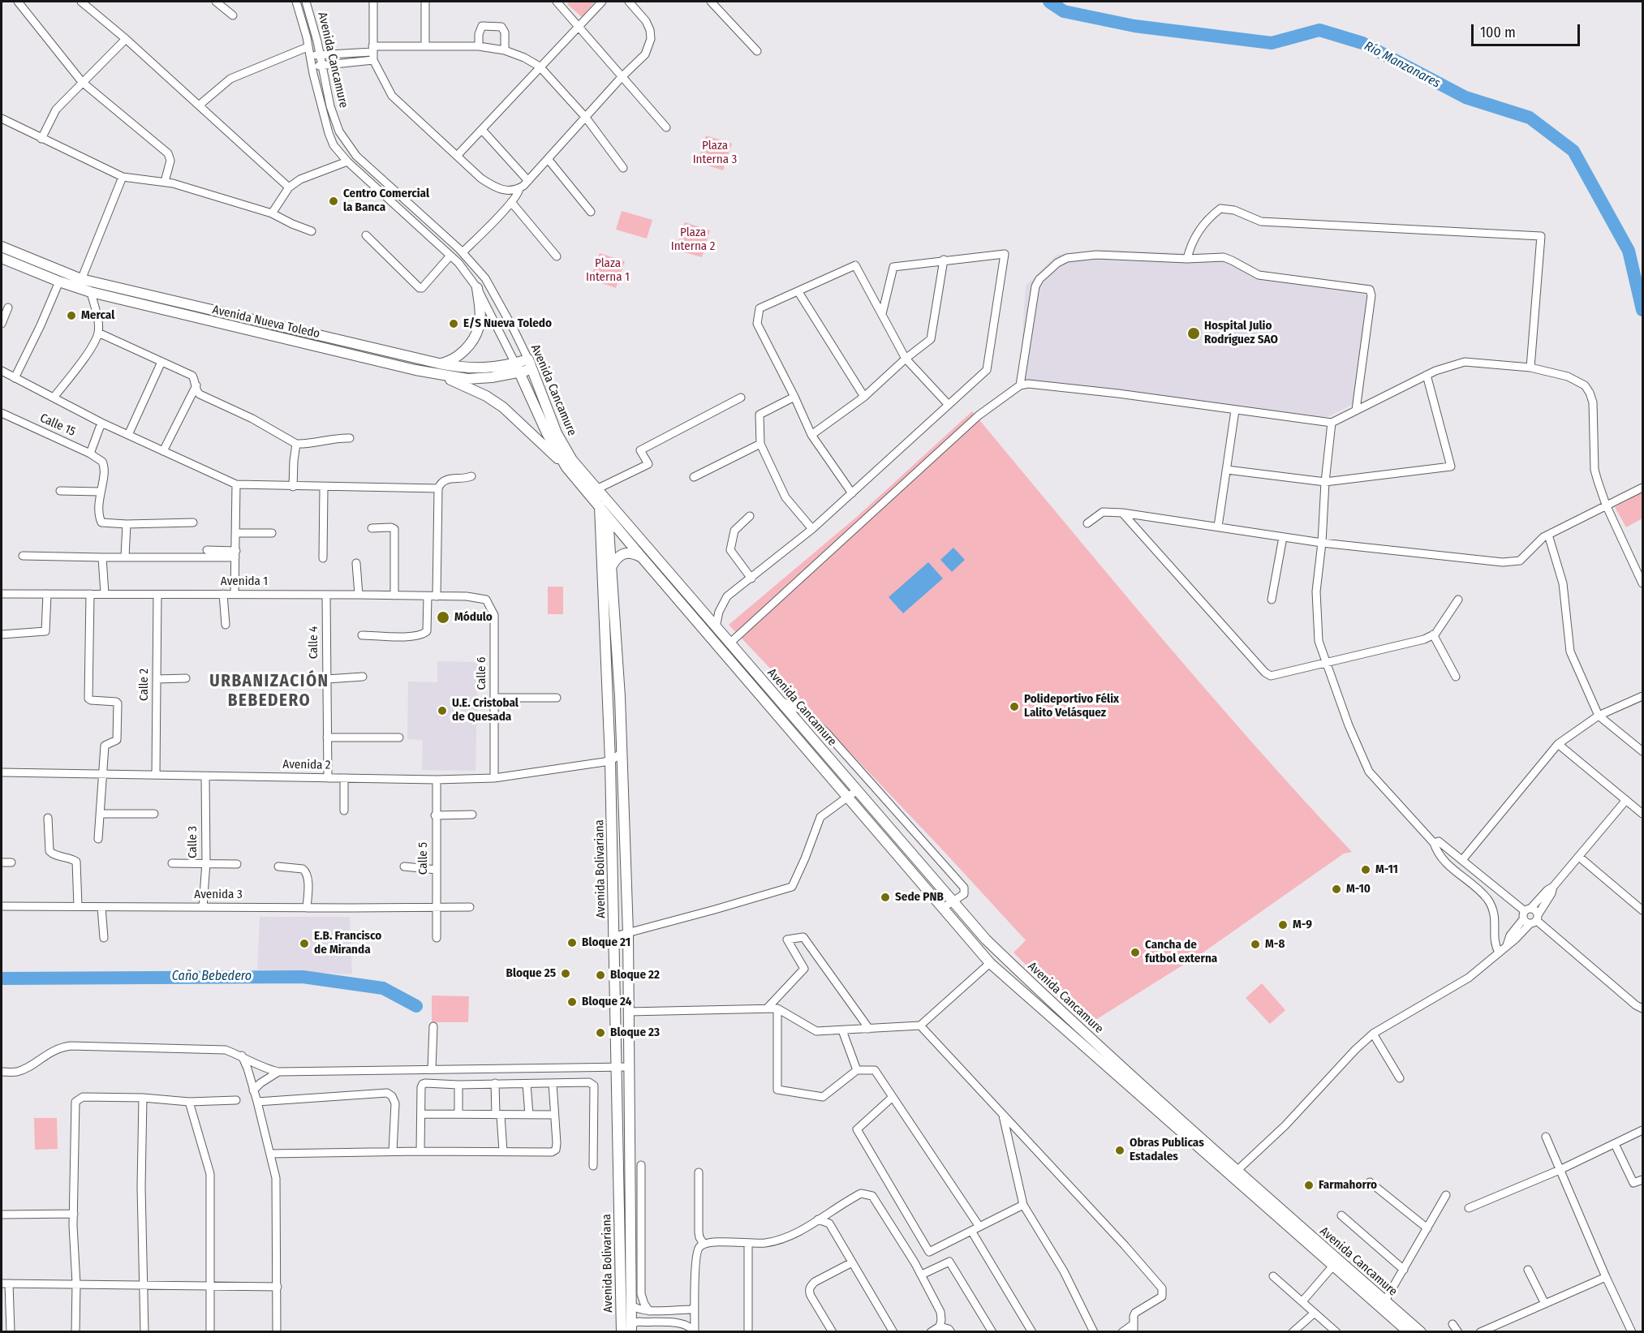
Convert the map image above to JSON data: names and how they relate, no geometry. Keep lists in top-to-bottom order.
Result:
{
  "streets": {
    "main road": ["Avenida Cancamure", "Avenida Nueva Toledo", "Avenida Bolivariana"],
    "street": [
      "Calle 15",
      "Avenida 1",
      "Calle 4",
      "Calle 6",
      "Calle 2",
      "Avenida 2",
      "Calle 3",
      "Calle 5",
      "Avenida 3"
    ]
  },
  "crossings": [
    ["Avenida Cancamure", "Avenida Nueva Toledo"],
    ["Avenida Cancamure", "Avenida Bolivariana"],
    ["Avenida 1", "Calle 4"],
    ["Avenida 1", "Calle 6"],
    ["Avenida 1", "Calle 2"],
    ["Calle 4", "Avenida 2"],
    ["Calle 6", "Avenida 2"],
    ["Calle 2", "Avenida 2"],
    ["Avenida 2", "Calle 3"],
    ["Avenida 2", "Calle 5"],
    ["Avenida 2", "Avenida Bolivariana"],
    ["Calle 3", "Avenida 3"],
    ["Calle 5", "Avenida 3"]
  ],
  "districts": ["URBANIZACIÓN BEBEDERO"],
  "water": ["Río Manzanares", "Caño Bebedero"],
  "parks": ["Plaza Interna 3", "Plaza Interna 2", "Plaza Interna 1"],
  "places": [
    "Centro Comercial la Banca",
    "Mercal",
    "E/S Nueva Toledo",
    "Hospital Julio Rodríguez SAO",
    "Módulo",
    "Polideportivo Félix Lalito Velásquez",
    "U.E. Cristobal de Quesada",
    "M-11",
    "M-10",
    "Sede PNB",
    "M-9",
    "Bloque 21",
    "E.B. Francisco de Miranda",
    "M-8",
    "Cancha de futbol externa",
    "Bloque 25",
    "Bloque 22",
    "Bloque 24",
    "Bloque 23",
    "Obras Publicas Estadales",
    "Farmahorro"
  ],
  "scale_bar": "100 m"
}
